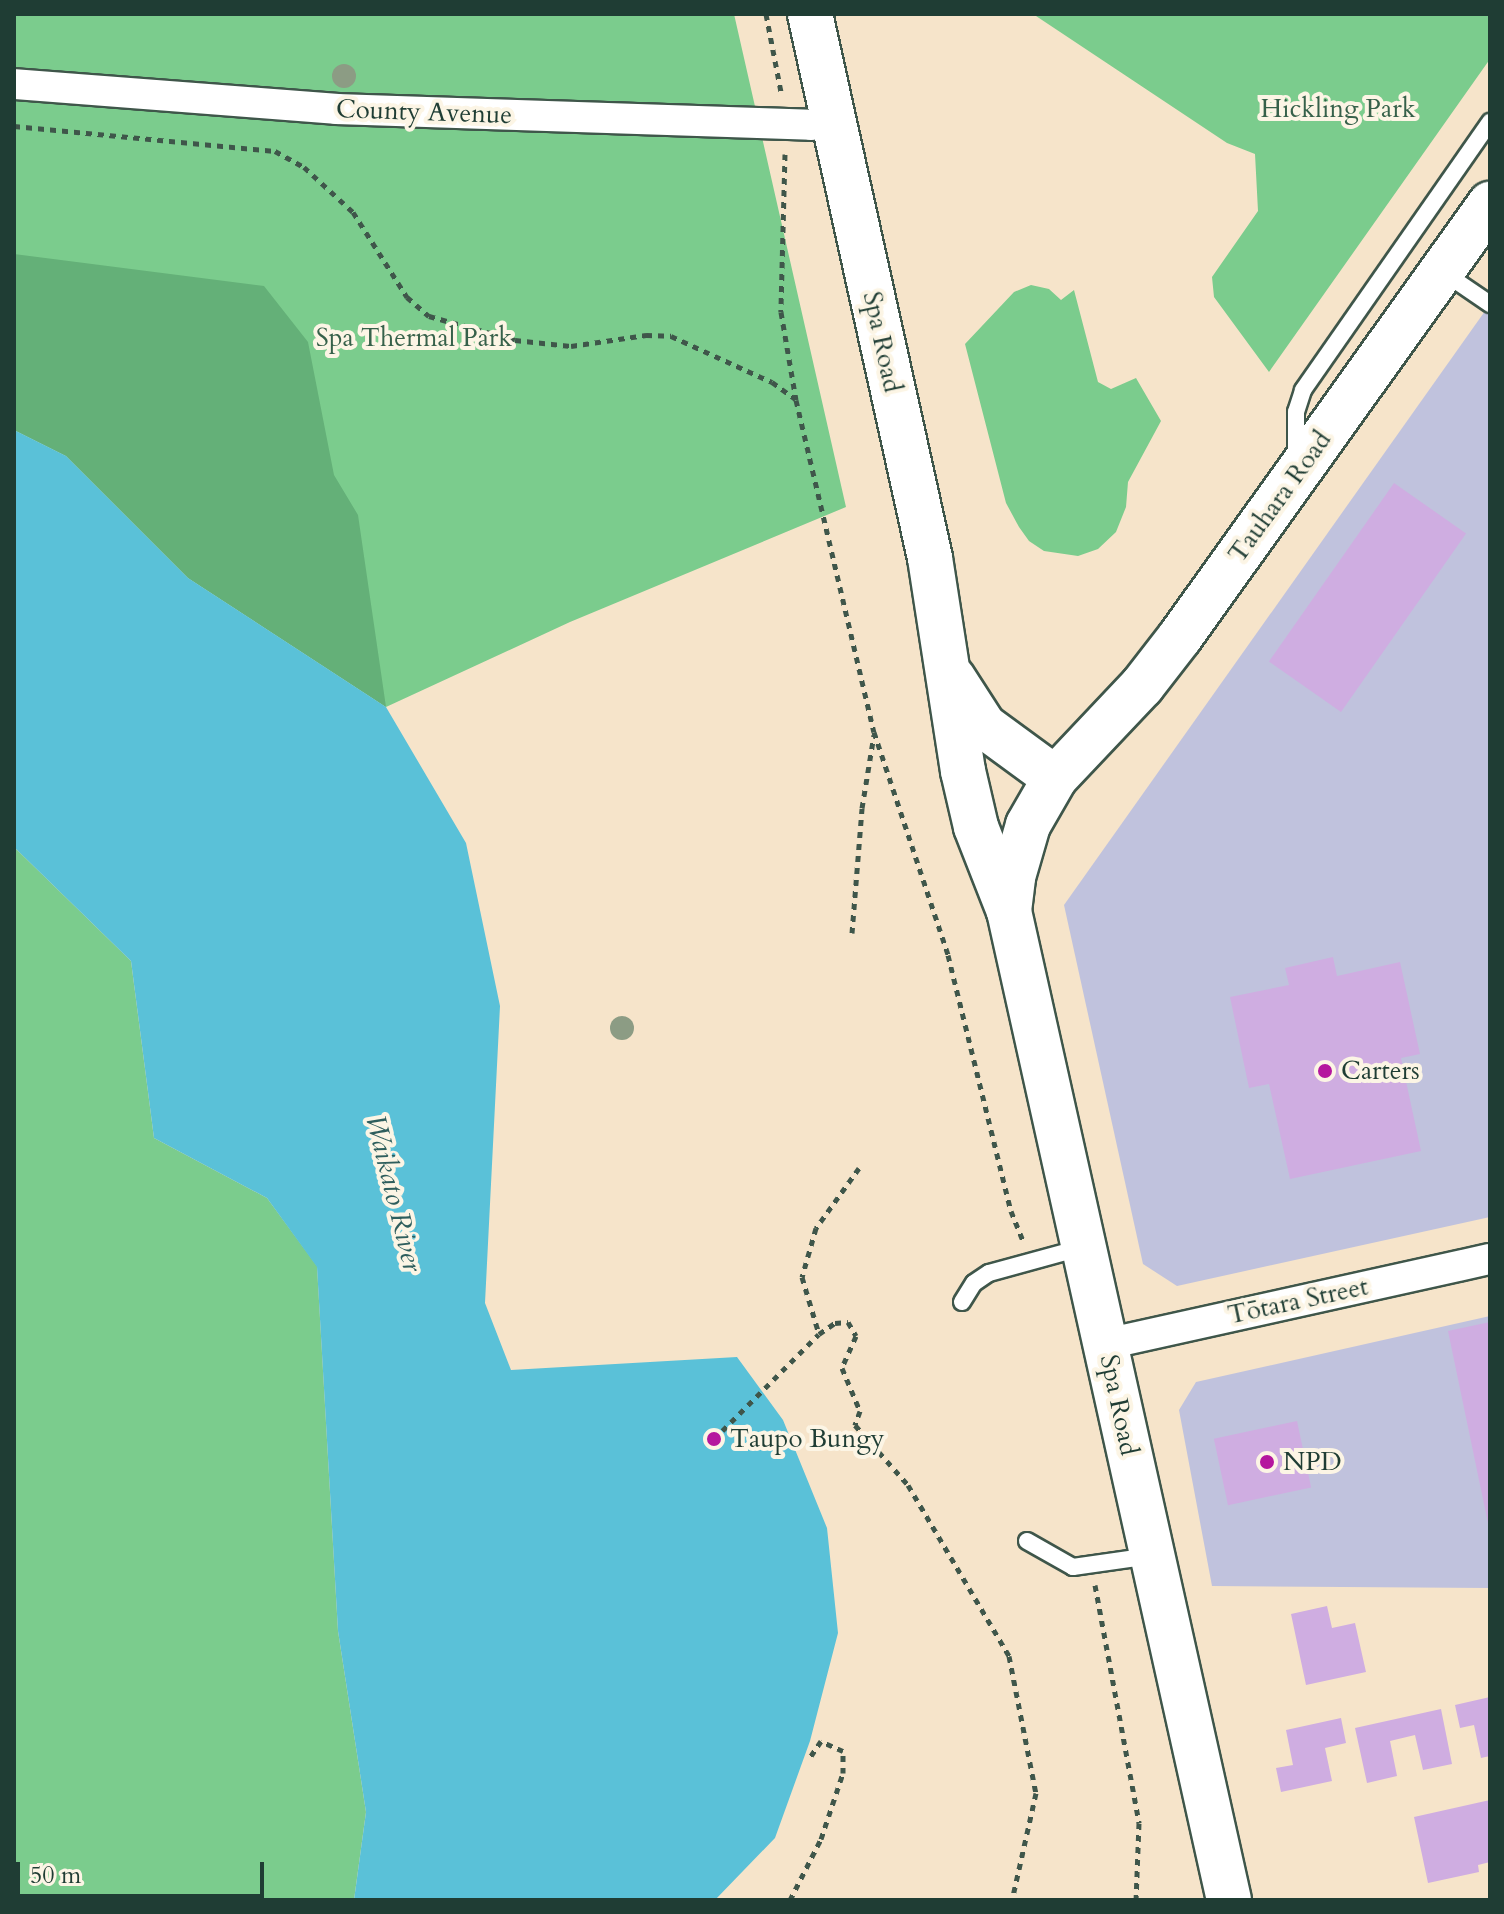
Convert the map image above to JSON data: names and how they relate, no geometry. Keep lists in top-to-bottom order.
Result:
{
  "streets": {
    "main road": ["Spa Road", "Tauhara Road"],
    "street": ["County Avenue", "Tōtara Street"]
  },
  "crossings": [
    ["County Avenue", "Spa Road"],
    ["Spa Road", "Tauhara Road"],
    ["Spa Road", "Tōtara Street"]
  ],
  "water": ["Waikato River"],
  "parks": ["Hickling Park", "Spa Thermal Park"],
  "places": ["Carters", "Taupo Bungy", "NPD"],
  "scale_bar": "50 m"
}
